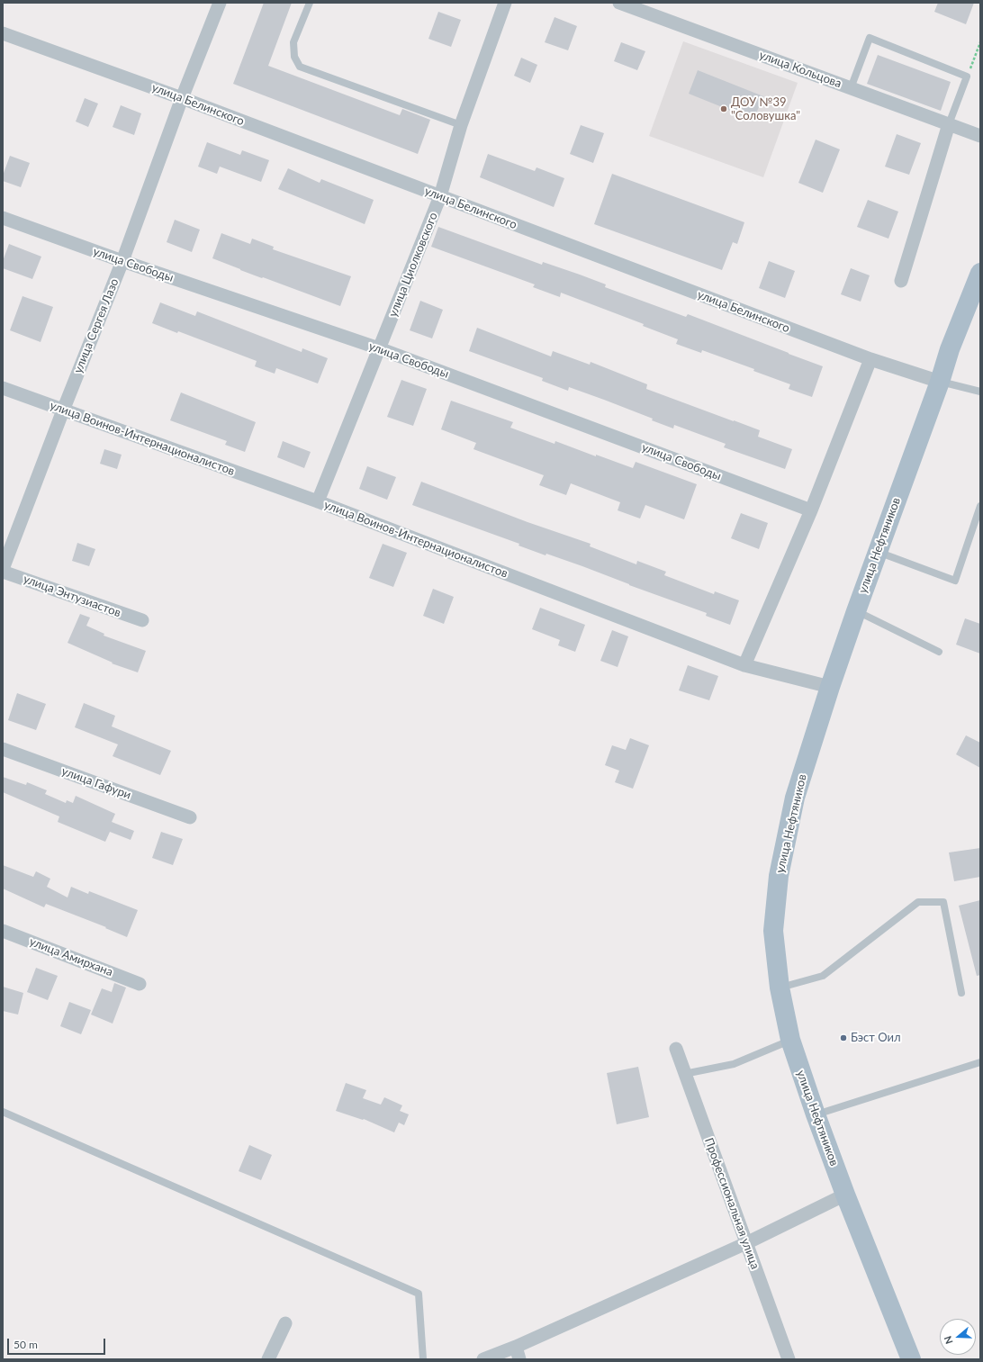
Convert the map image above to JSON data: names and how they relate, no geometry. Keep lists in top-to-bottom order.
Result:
{
  "streets": {
    "main road": ["улица Нефтяников"],
    "street": [
      "улица Кольцова",
      "улица Белинского",
      "улица Свободы",
      "улица Циолковского",
      "улица Сергея Лазо",
      "улица Воинов-Интернационалистов",
      "улица Энтузиастов",
      "улица Гафури",
      "улица Амирхана",
      "Профессиональная улица"
    ]
  },
  "crossings": [
    ["улица Белинского", "улица Циолковского"],
    ["улица Белинского", "улица Сергея Лазо"],
    ["улица Белинского", "улица Нефтяников"],
    ["улица Свободы", "улица Циолковского"],
    ["улица Свободы", "улица Сергея Лазо"],
    ["улица Циолковского", "улица Воинов-Интернационалистов"],
    ["улица Сергея Лазо", "улица Воинов-Интернационалистов"],
    ["улица Сергея Лазо", "улица Энтузиастов"],
    ["улица Воинов-Интернационалистов", "улица Нефтяников"]
  ],
  "places": ["ДОУ №39 \"Соловушка\"", "Бэст Оил"],
  "scale_bar": "50 m",
  "north": "left"
}
